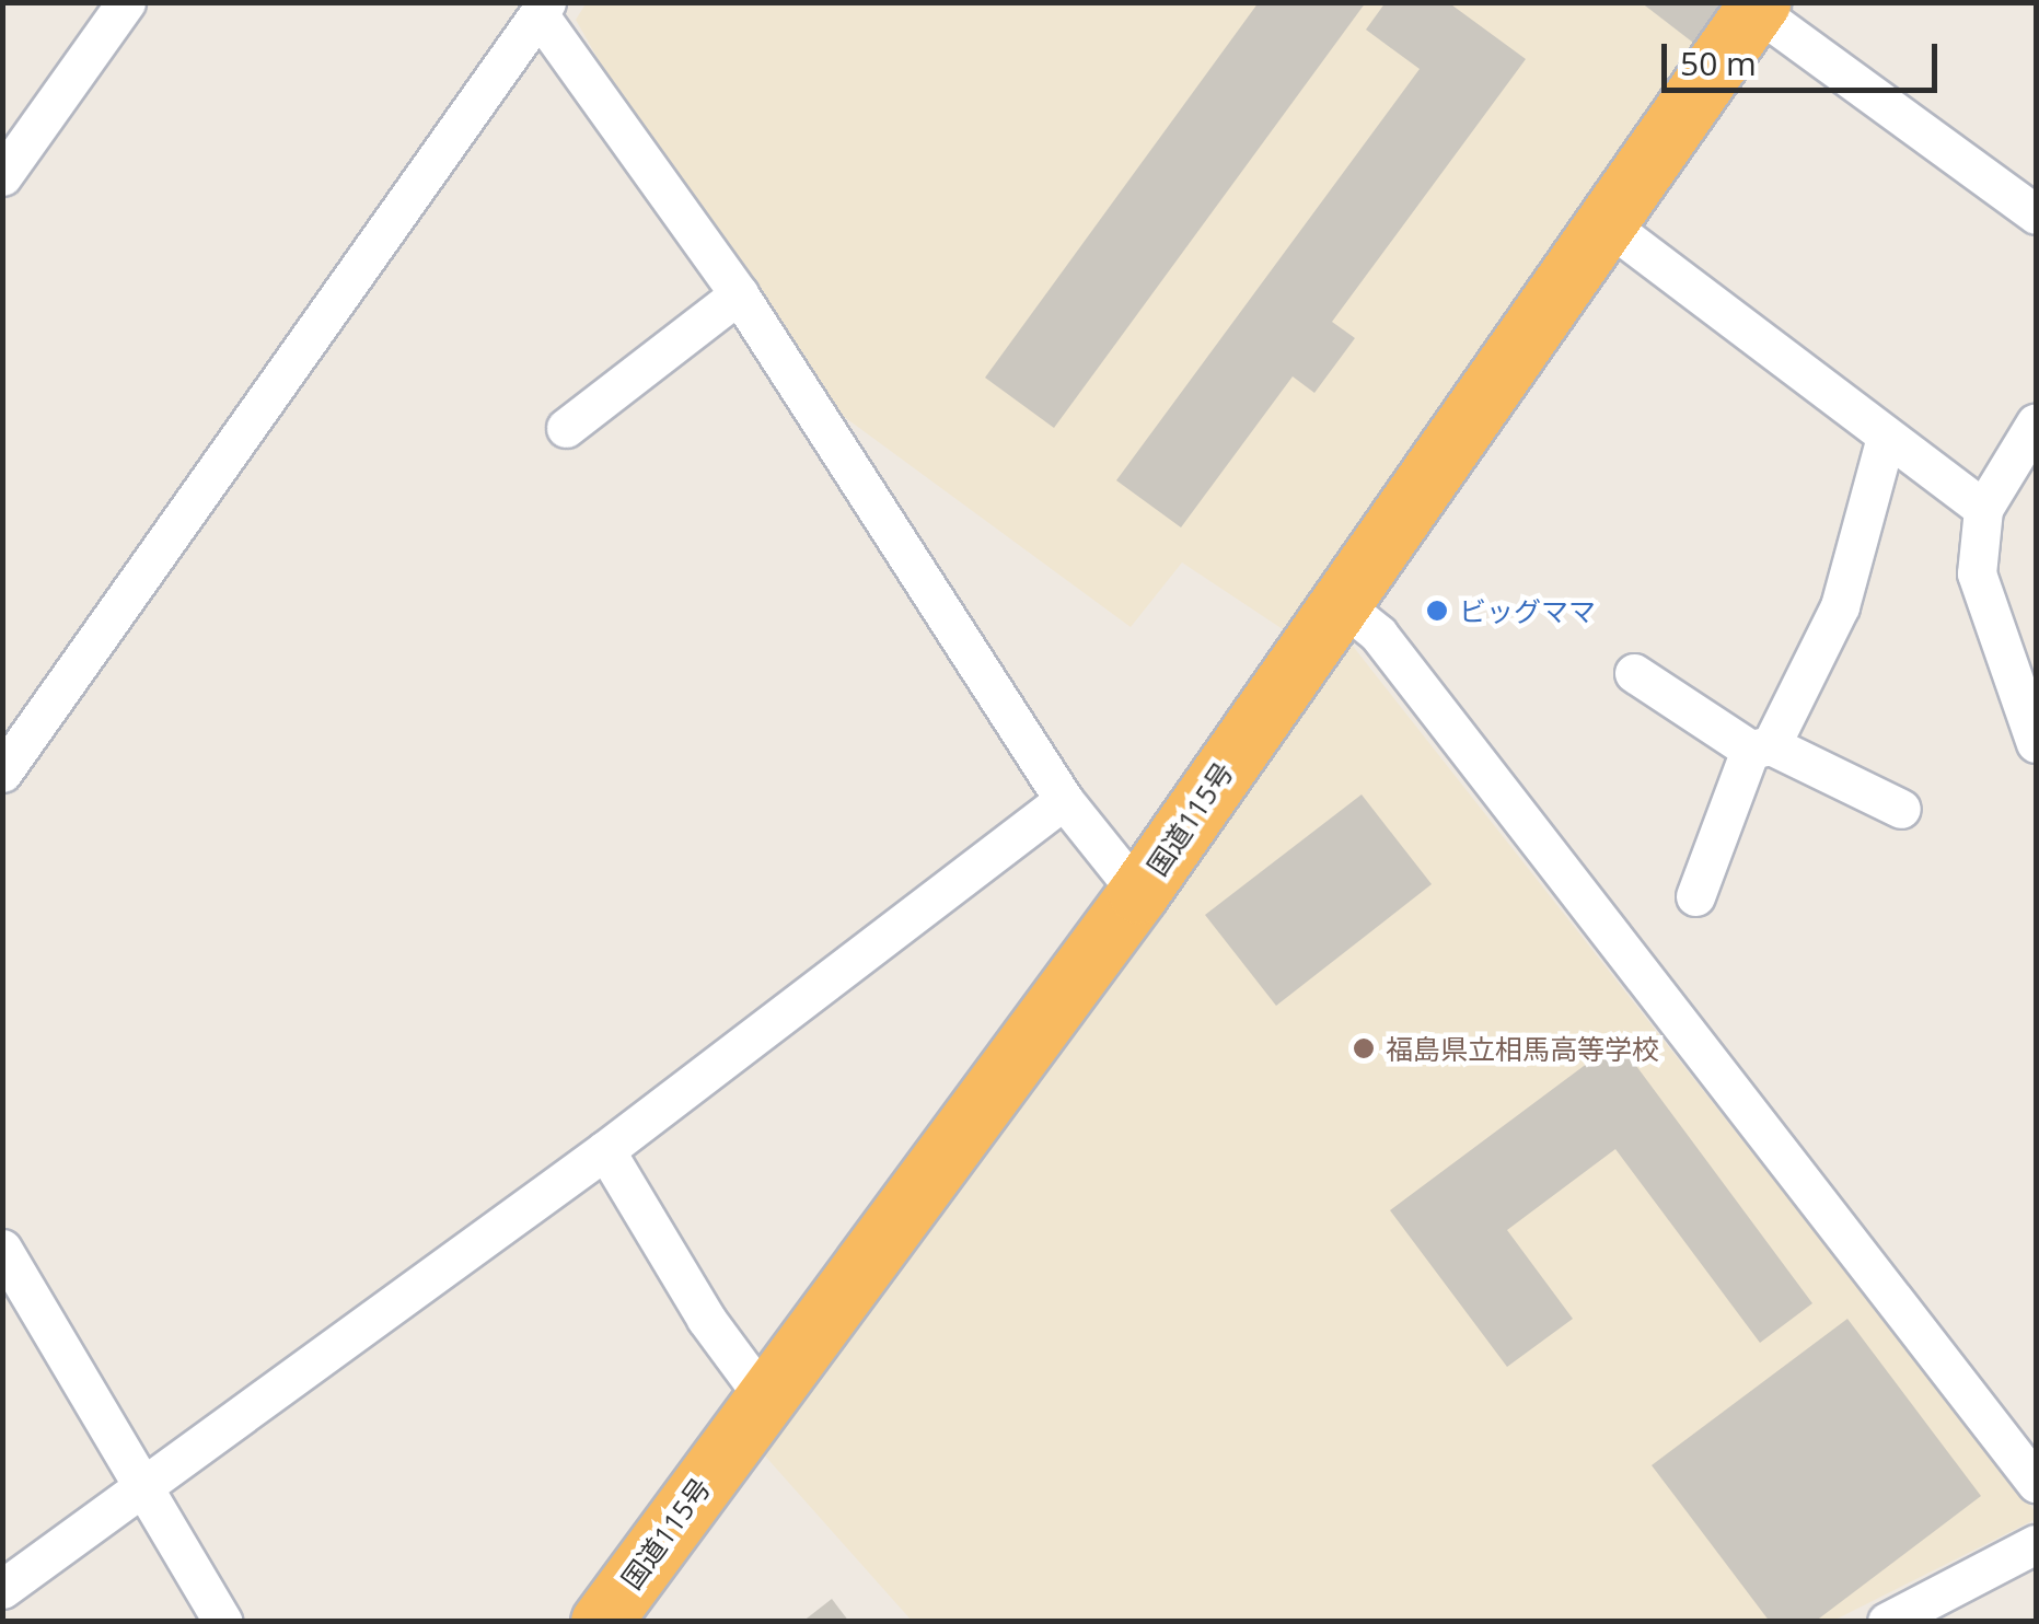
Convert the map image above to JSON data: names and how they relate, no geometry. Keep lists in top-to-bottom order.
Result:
{
  "streets": {
    "highway": ["国道115号"]
  },
  "places": ["ビッグママ", "福島県立相馬高等学校"],
  "scale_bar": "50 m"
}
